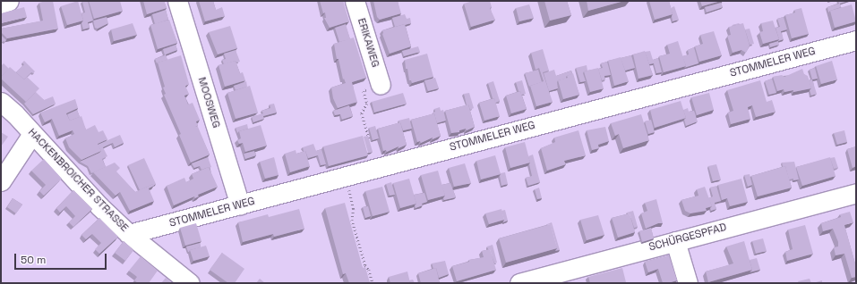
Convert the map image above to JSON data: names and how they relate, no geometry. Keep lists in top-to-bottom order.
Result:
{
  "streets": {
    "street": [
      "ERIKAWEG",
      "STOMMELER WEG",
      "MOOSWEG",
      "HACKENBROICHER STRASSE",
      "SCHÜRGESPFAD"
    ]
  },
  "crossings": [
    ["STOMMELER WEG", "MOOSWEG"],
    ["STOMMELER WEG", "HACKENBROICHER STRASSE"]
  ],
  "scale_bar": "50 m"
}
